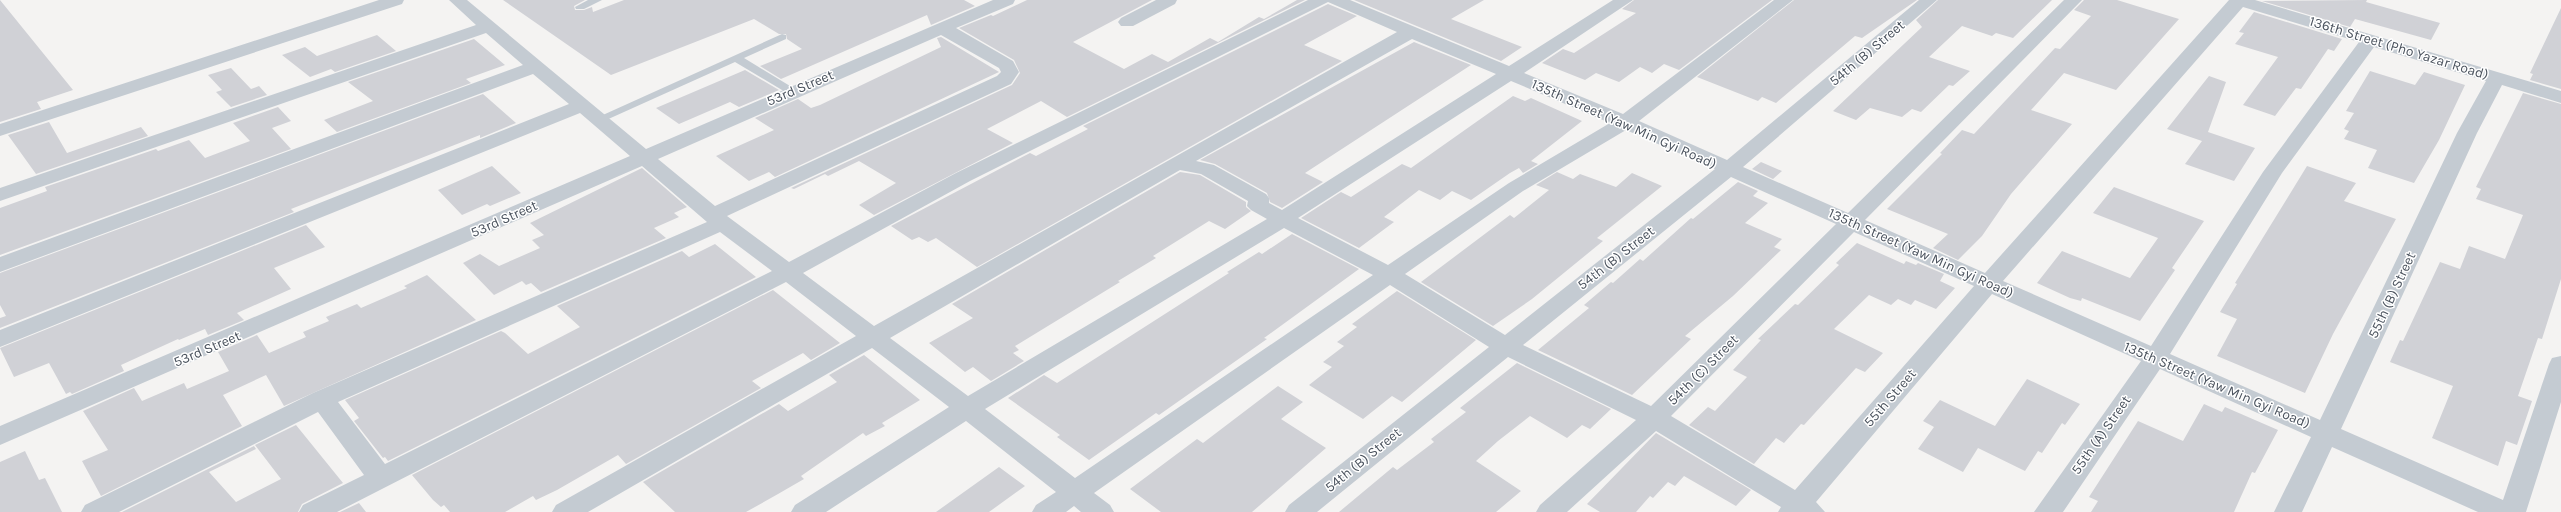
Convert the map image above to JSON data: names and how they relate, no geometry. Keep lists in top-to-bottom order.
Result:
{
  "streets": {
    "street": [
      "136th Street (Pho Yazar Road)",
      "54th (B) Street",
      "53rd Street",
      "135th Street (Yaw Min Gyi Road)",
      "55th (B) Street",
      "54th (C) Street",
      "55th Street",
      "55th (A) Street"
    ]
  },
  "crossings": [
    ["136th Street (Pho Yazar Road)", "55th (B) Street"],
    ["136th Street (Pho Yazar Road)", "55th Street"],
    ["136th Street (Pho Yazar Road)", "55th (A) Street"],
    ["54th (B) Street", "135th Street (Yaw Min Gyi Road)"],
    ["135th Street (Yaw Min Gyi Road)", "55th (B) Street"],
    ["135th Street (Yaw Min Gyi Road)", "54th (C) Street"],
    ["135th Street (Yaw Min Gyi Road)", "55th Street"],
    ["135th Street (Yaw Min Gyi Road)", "55th (A) Street"]
  ]
}
